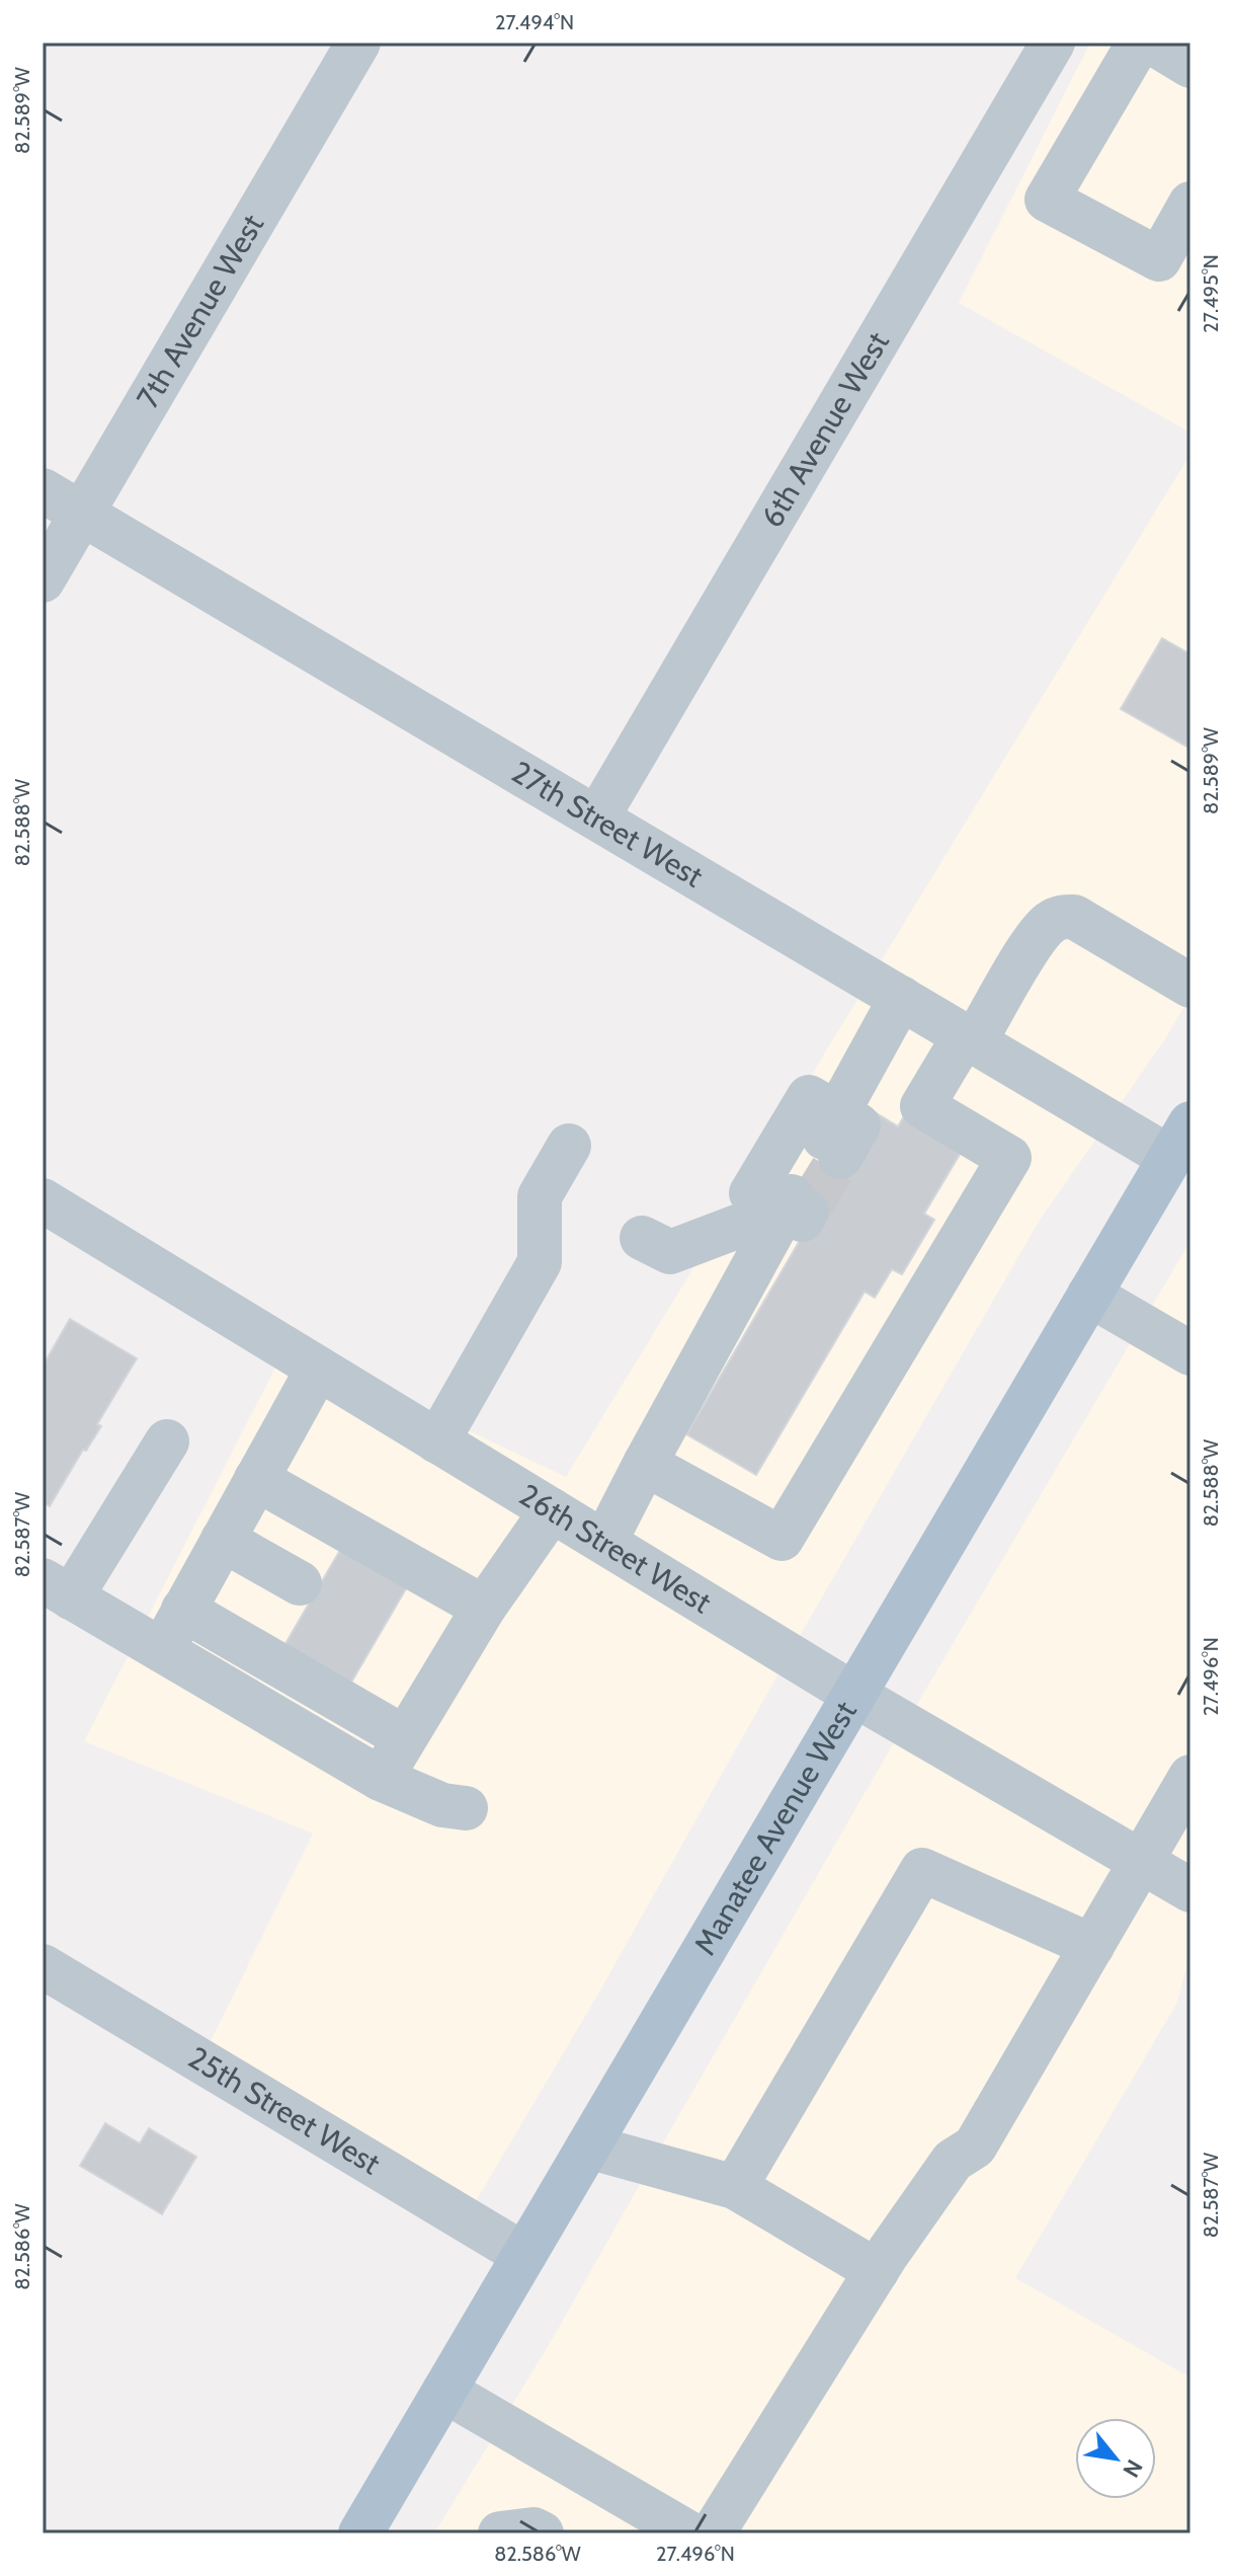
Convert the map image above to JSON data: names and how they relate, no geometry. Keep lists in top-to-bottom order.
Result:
{
  "streets": {
    "main road": ["Manatee Avenue West"],
    "street": [
      "7th Avenue West",
      "6th Avenue West",
      "27th Street West",
      "26th Street West",
      "25th Street West"
    ]
  },
  "crossings": [
    ["7th Avenue West", "27th Street West"],
    ["6th Avenue West", "27th Street West"],
    ["27th Street West", "Manatee Avenue West"],
    ["26th Street West", "Manatee Avenue West"],
    ["Manatee Avenue West", "25th Street West"]
  ],
  "north": "bottom right",
  "coordinates": [
    "27.494°N",
    "82.589°W",
    "27.495°N",
    "82.588°W",
    "82.587°W",
    "27.496°N",
    "82.586°W"
  ]
}
